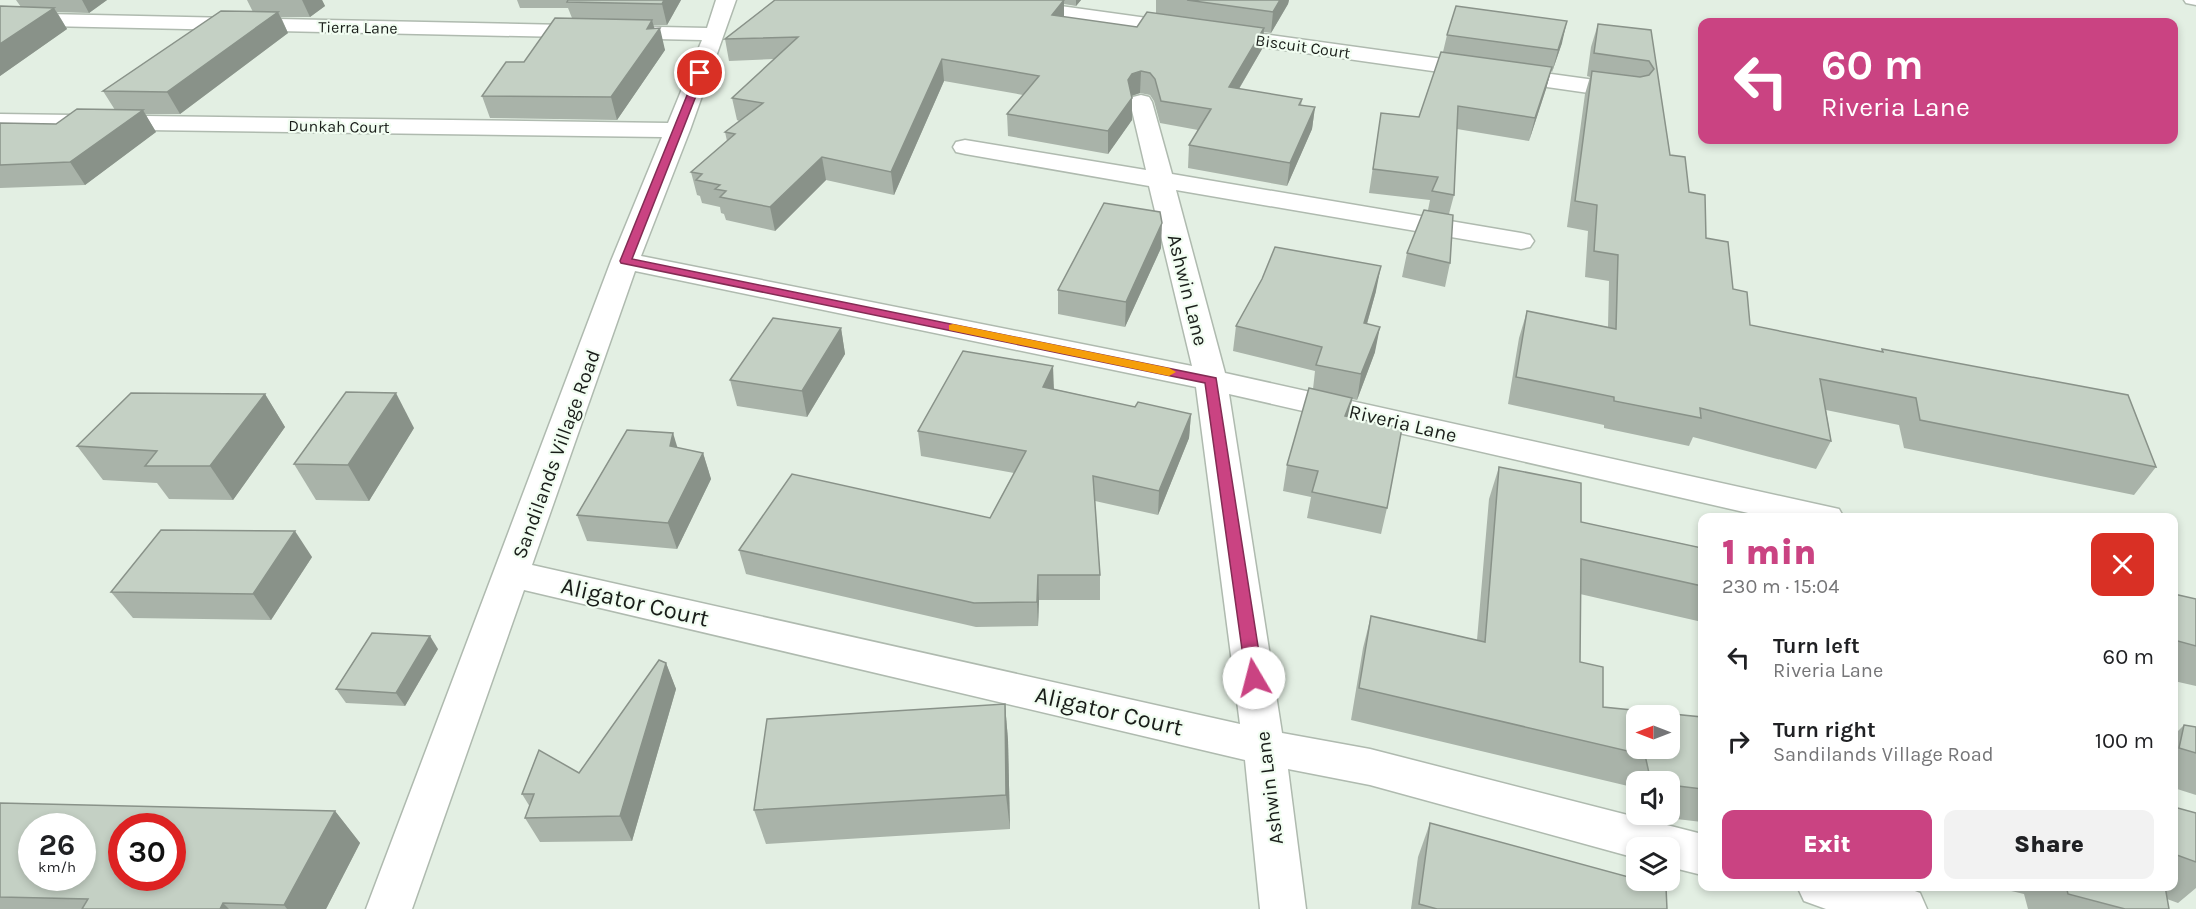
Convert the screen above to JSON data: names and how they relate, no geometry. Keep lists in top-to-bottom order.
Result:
{
  "streets": {
    "street": [
      "Tierra Lane",
      "Biscuit Court",
      "Dunkah Court",
      "Ashwin Lane",
      "Riveria Lane",
      "Sandilands Village Road",
      "Aligator Court"
    ]
  },
  "crossings": [
    ["Tierra Lane", "Sandilands Village Road"],
    ["Dunkah Court", "Sandilands Village Road"],
    ["Ashwin Lane", "Riveria Lane"],
    ["Ashwin Lane", "Aligator Court"],
    ["Riveria Lane", "Sandilands Village Road"],
    ["Sandilands Village Road", "Aligator Court"]
  ],
  "north": "left",
  "page": {
    "turn": ["60 m", "Riveria Lane"],
    "heading": ["1 min", "230 m · 15:04"],
    "list": [
      {
        "name": "Turn left",
        "note": "Riveria Lane",
        "value": "60 m"
      },
      {
        "name": "Turn right",
        "note": "Sandilands Village Road",
        "value": "100 m"
      }
    ],
    "buttons": ["Exit", "Share"],
    "speed": "26 km/h",
    "limit": "30"
  }
}
